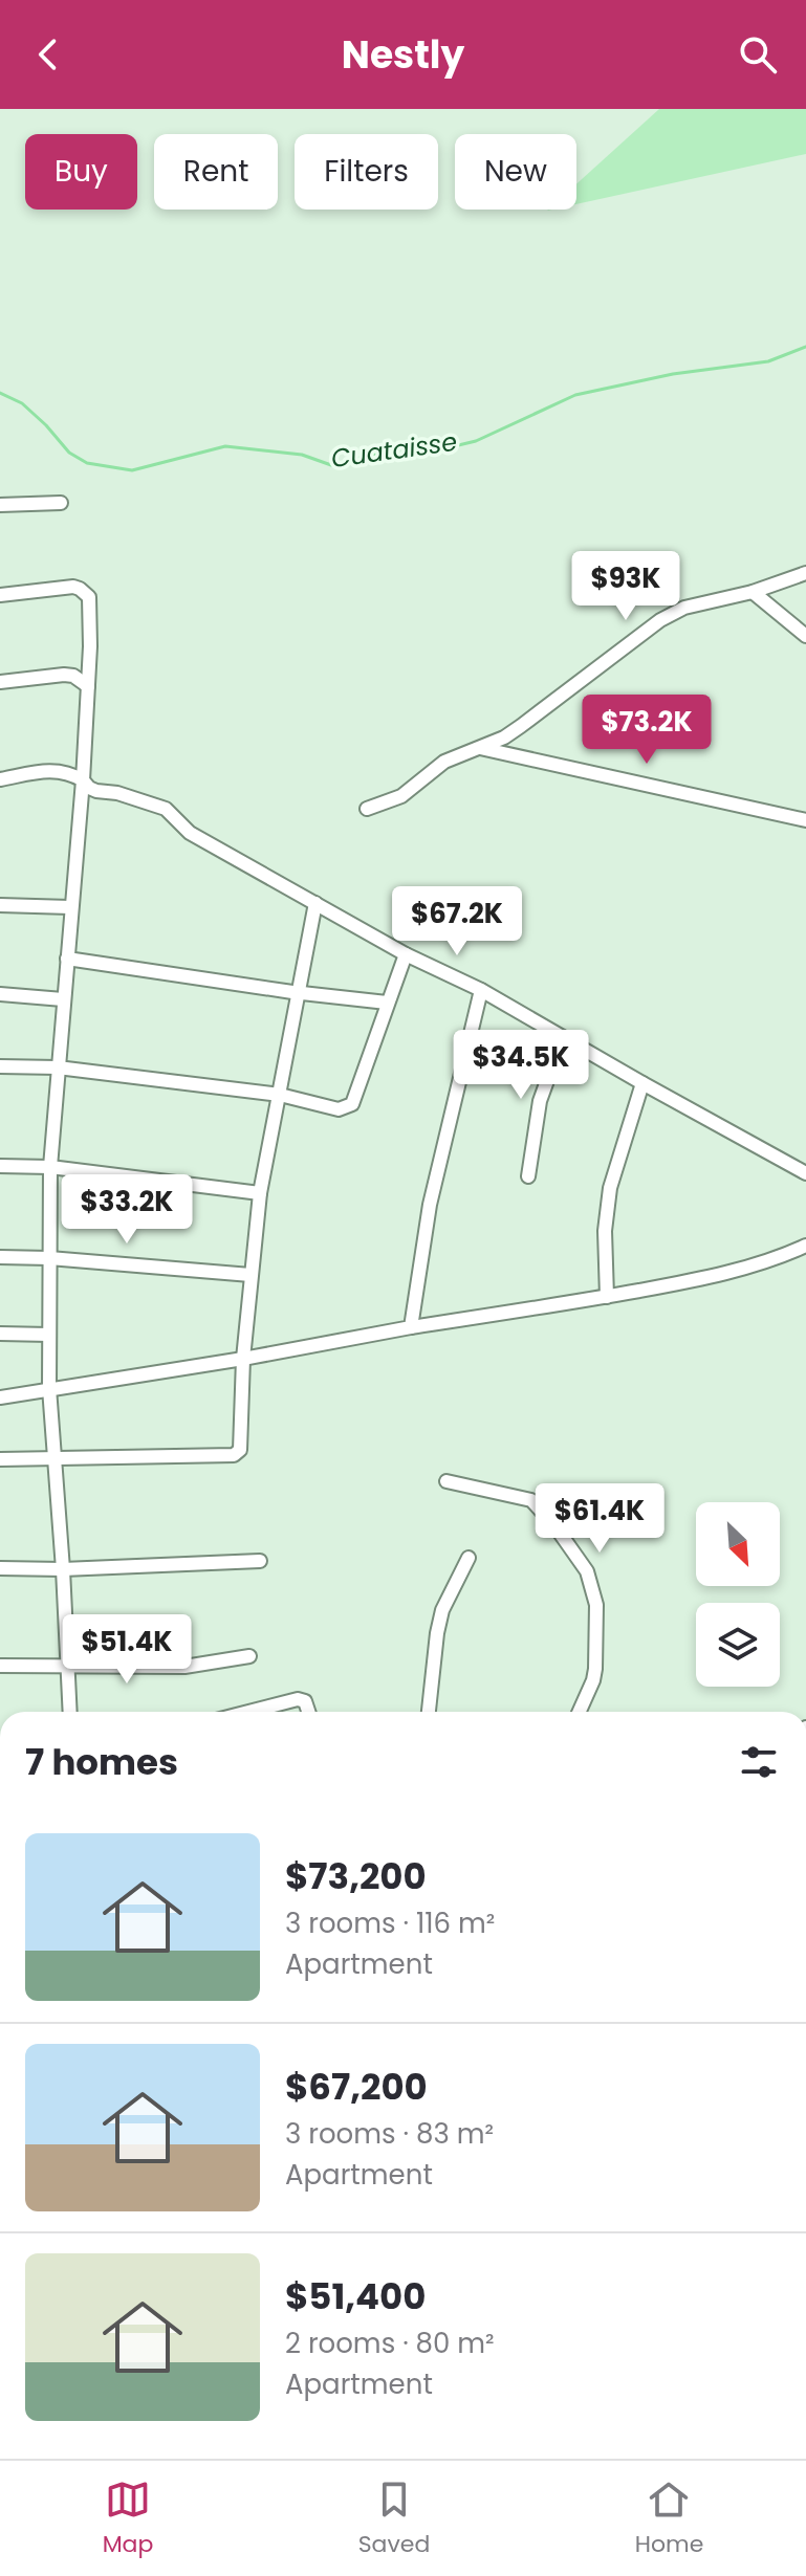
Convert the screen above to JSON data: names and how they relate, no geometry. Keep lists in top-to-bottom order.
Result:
{
  "water": ["Cuataisse"],
  "north": "bottom right",
  "page": {
    "header": "Nestly",
    "chip": [
      "Buy",
      "Rent",
      "Filters",
      "New"
    ],
    "price": [
      "$93K",
      "$73.2K",
      "$67.2K",
      "$34.5K",
      "$33.2K",
      "$61.4K",
      "$51.4K"
    ],
    "heading": "7 homes",
    "list": [
      {
        "name": "$73,200",
        "note": "3 rooms · 116 m² · Apartment"
      },
      {
        "name": "$67,200",
        "note": "3 rooms · 83 m² · Apartment"
      },
      {
        "name": "$51,400",
        "note": "2 rooms · 80 m² · Apartment"
      }
    ],
    "tabs": ["Map", "Saved", "Home"]
  }
}
